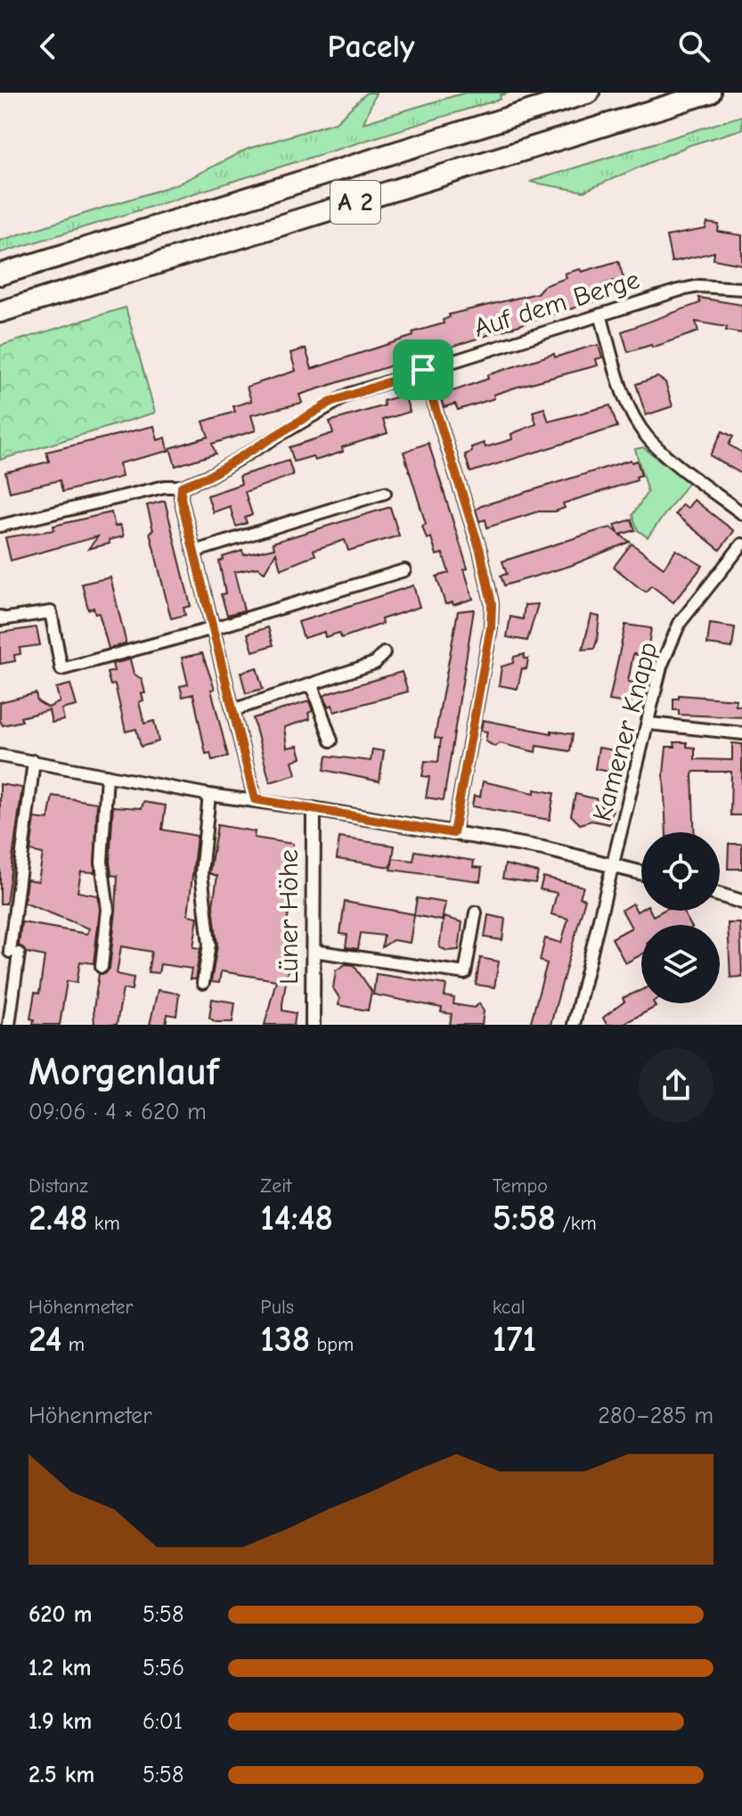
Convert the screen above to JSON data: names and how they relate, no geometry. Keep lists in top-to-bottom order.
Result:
{
  "streets": {
    "highway": ["A 2"],
    "street": ["Auf dem Berge", "Kamener Knapp", "Lüner Höhe"]
  },
  "page": {
    "header": "Pacely",
    "heading": ["Morgenlauf", "09:06 · 4 × 620 m"],
    "stats": [
      ["Distanz", "2.48 km"],
      ["Zeit", "14:48"],
      ["Tempo", "5:58 /km"],
      ["Höhenmeter", "24 m"],
      ["Puls", "138 bpm"],
      ["kcal", "171"]
    ],
    "chart": ["Höhenmeter", "280–285 m"],
    "list": [
      {
        "name": "620 m",
        "note": "5:58"
      },
      {
        "name": "1.2 km",
        "note": "5:56"
      },
      {
        "name": "1.9 km",
        "note": "6:01"
      },
      {
        "name": "2.5 km",
        "note": "5:58"
      }
    ]
  }
}
